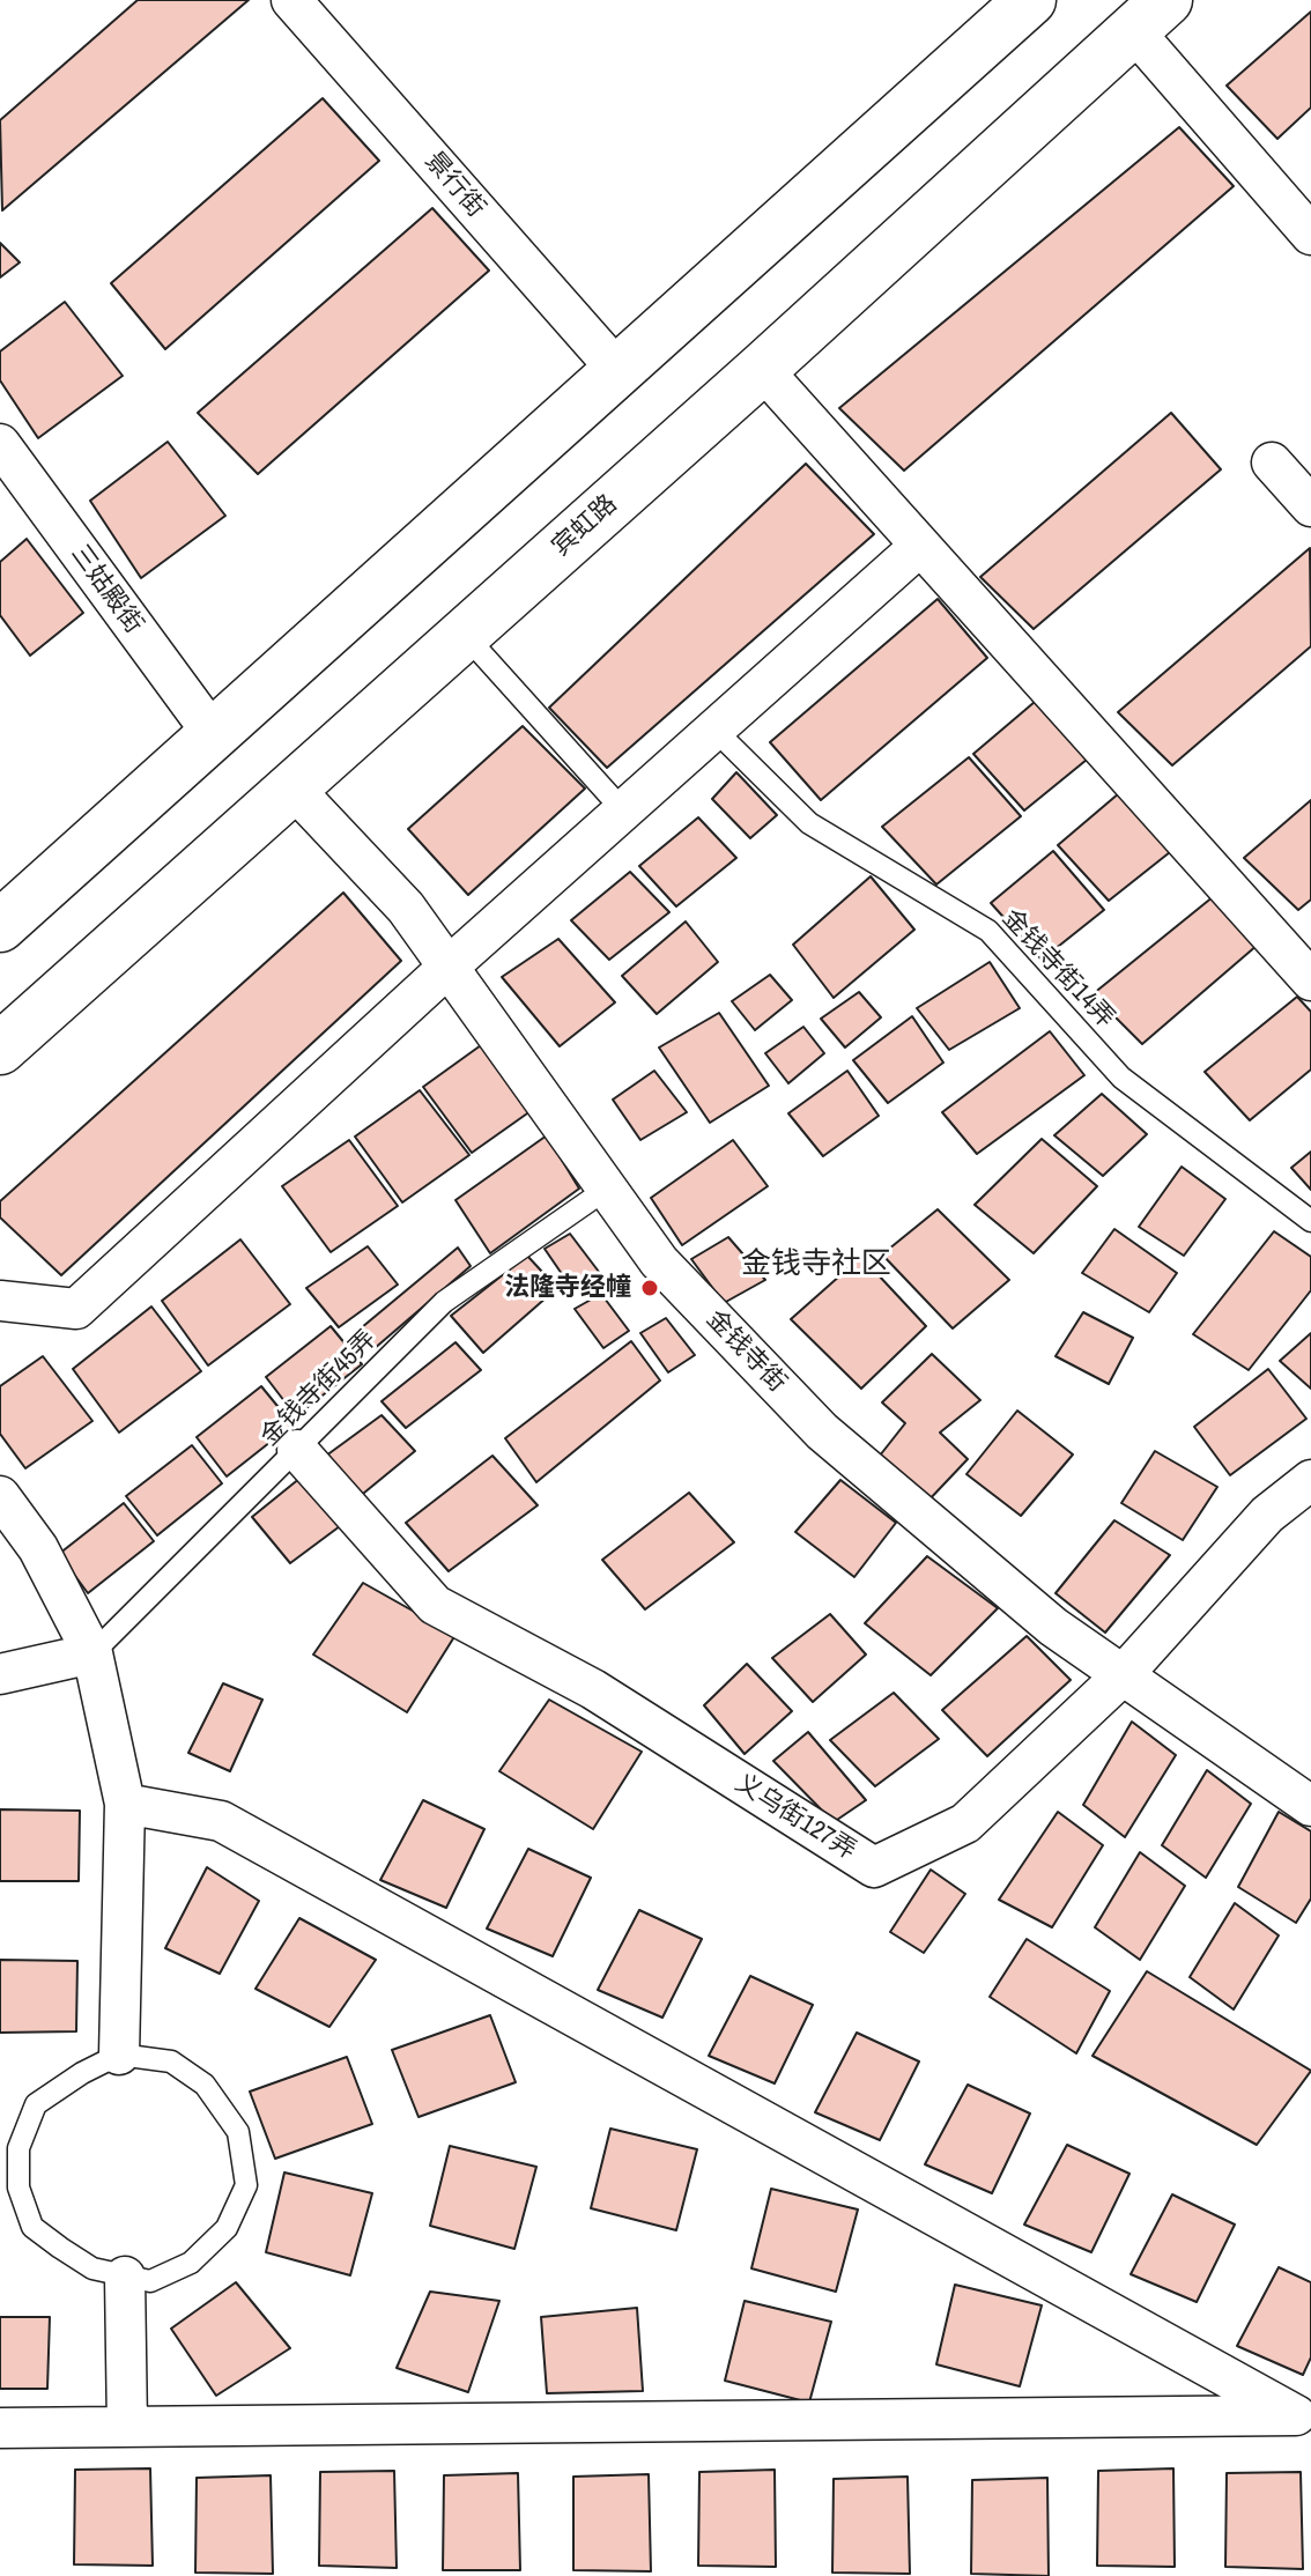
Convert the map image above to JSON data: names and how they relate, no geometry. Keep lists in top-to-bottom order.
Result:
{
  "streets": {
    "main road": ["宾虹路"],
    "street": [
      "景行街",
      "三姑殿街",
      "金钱寺街",
      "义乌街127弄"
    ],
    "lane": ["金钱寺街14弄", "金钱寺街45弄"]
  },
  "crossings": [
    ["宾虹路", "金钱寺街"],
    ["金钱寺街", "金钱寺街45弄"],
    ["金钱寺街", "义乌街127弄"],
    ["金钱寺街45弄", "义乌街127弄"]
  ],
  "districts": ["金钱寺社区"],
  "places": ["法隆寺经幢"]
}
